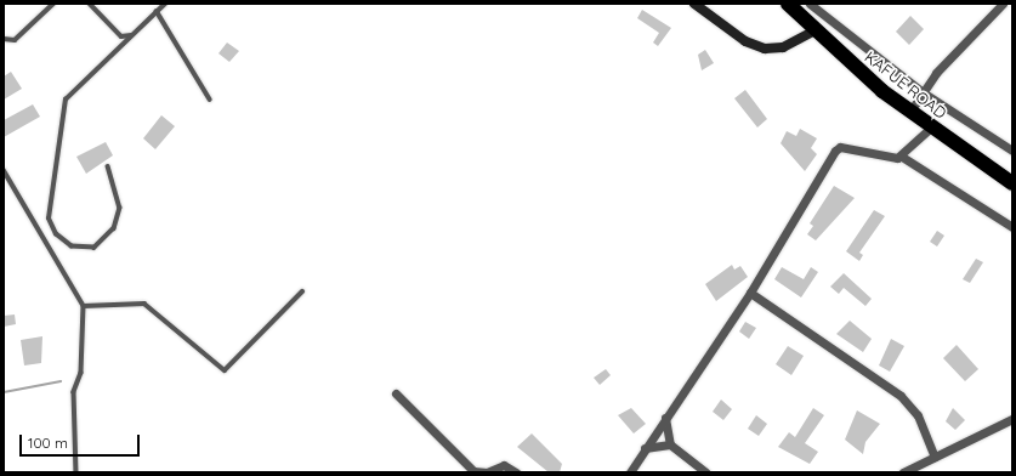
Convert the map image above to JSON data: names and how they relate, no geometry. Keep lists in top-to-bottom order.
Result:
{
  "streets": {
    "highway": ["KAFUE ROAD"]
  },
  "scale_bar": "100 m"
}
